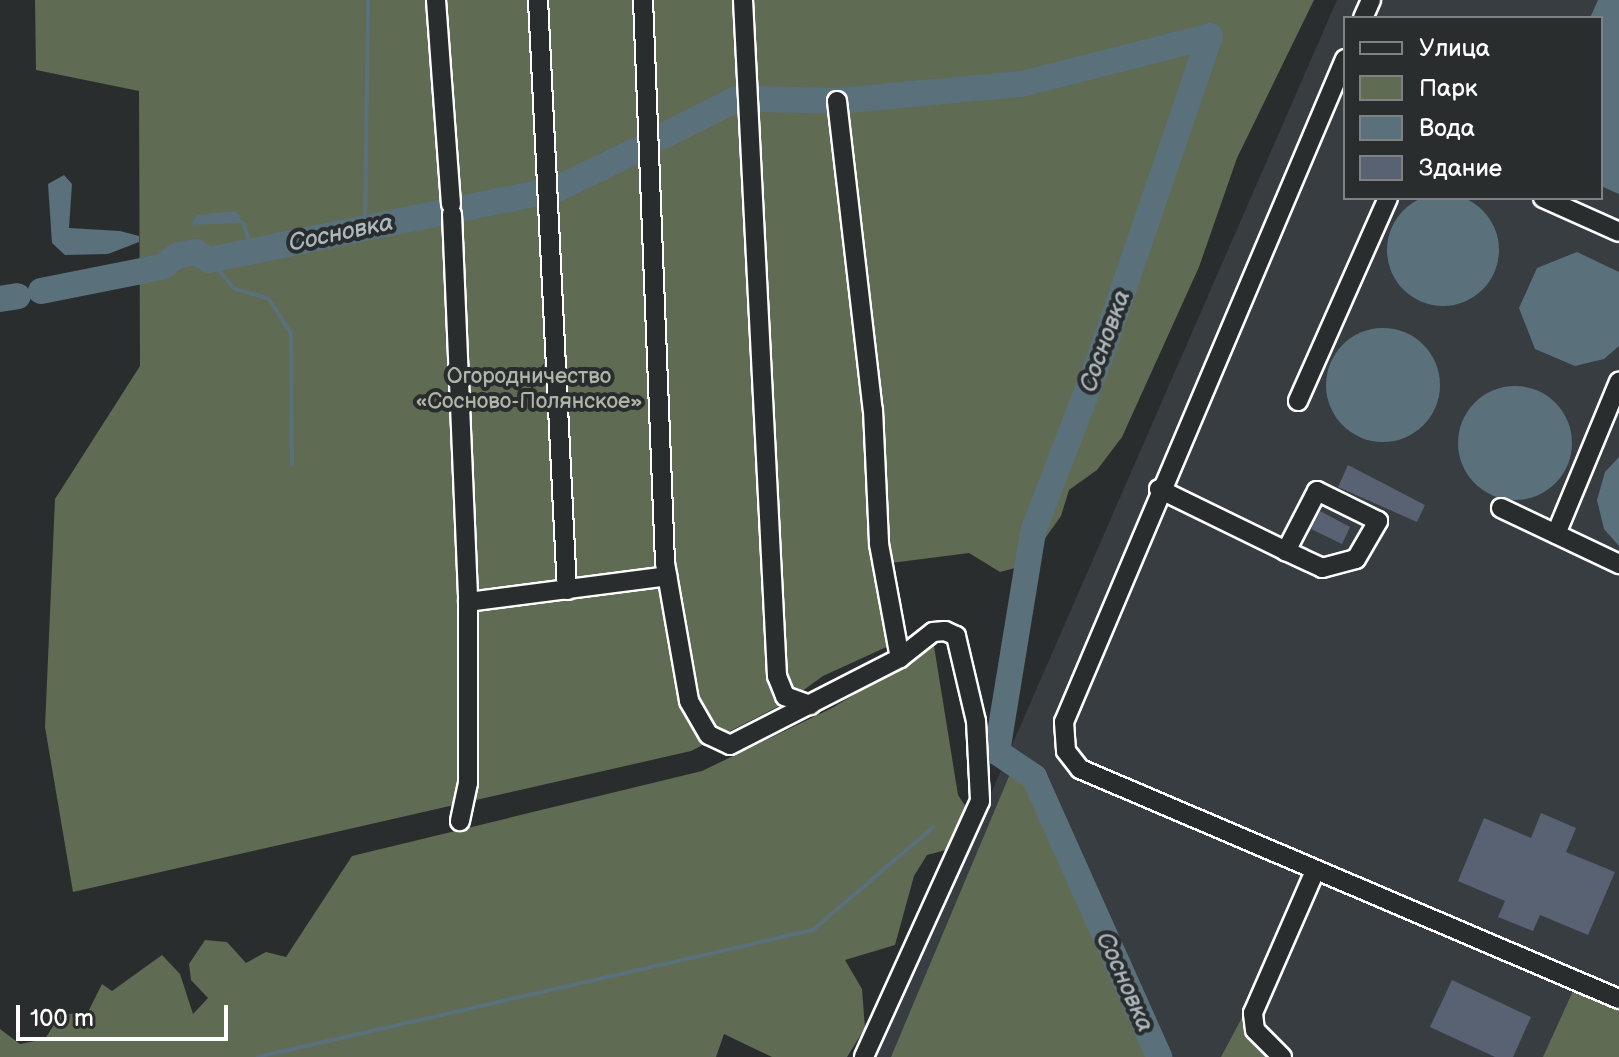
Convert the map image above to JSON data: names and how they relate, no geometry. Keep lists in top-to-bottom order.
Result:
{
  "water": ["Сосновка"],
  "parks": ["Огородничество «Сосново-Полянское»"],
  "legend": [
    "Улица",
    "Парк",
    "Вода",
    "Здание"
  ],
  "scale_bar": "100 m"
}
